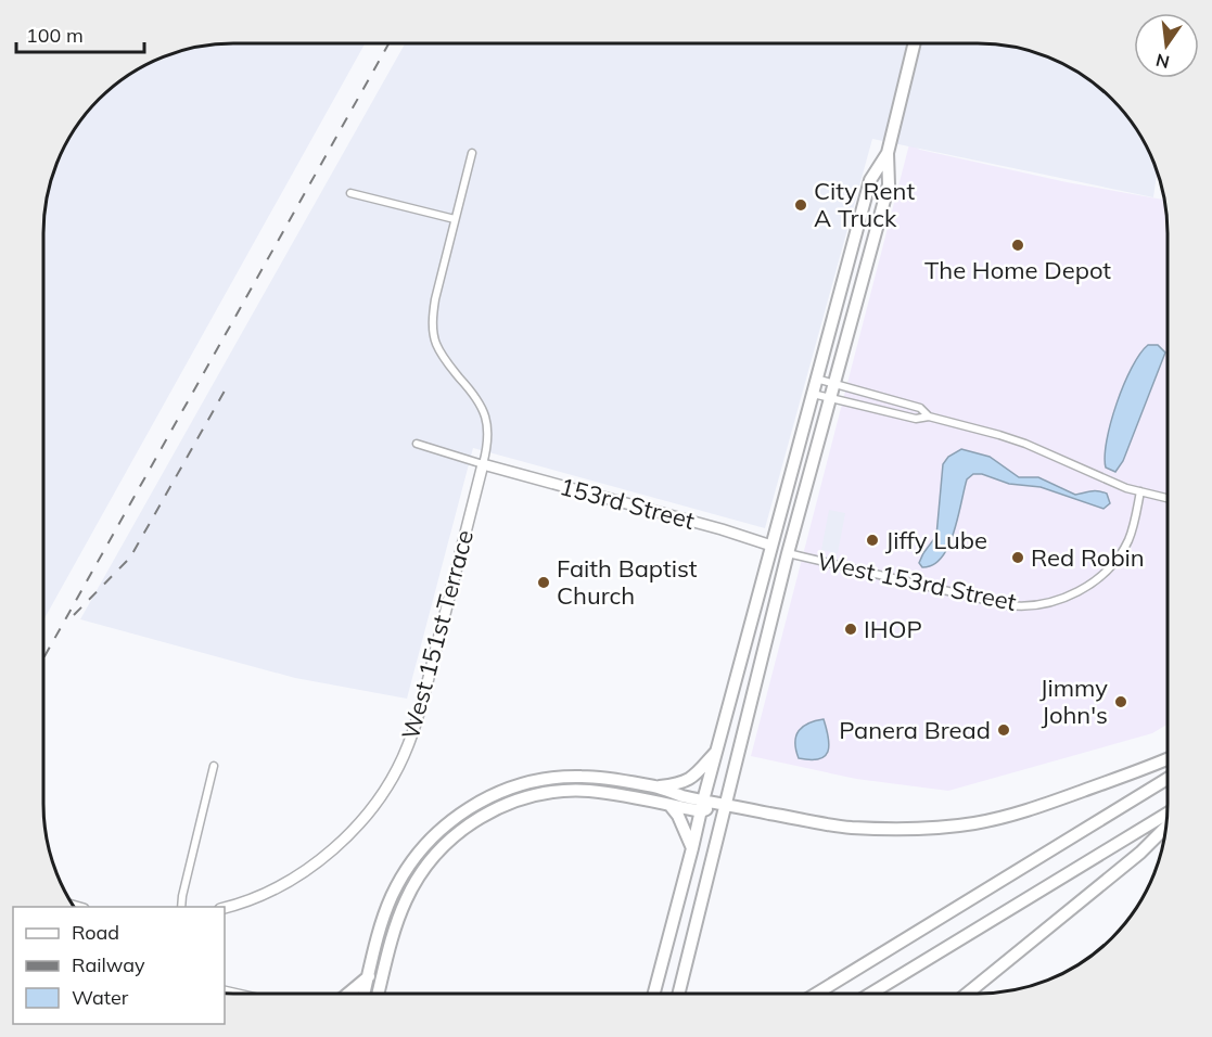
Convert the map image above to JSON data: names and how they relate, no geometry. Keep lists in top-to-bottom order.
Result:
{
  "streets": {
    "street": ["153rd Street", "West 153rd Street", "West 151st Terrace"]
  },
  "crossings": [
    ["153rd Street", "West 151st Terrace"]
  ],
  "places": [
    "City Rent A Truck",
    "The Home Depot",
    "Jiffy Lube",
    "Red Robin",
    "Faith Baptist Church",
    "IHOP",
    "Jimmy John's",
    "Panera Bread"
  ],
  "legend": ["Road", "Railway", "Water"],
  "scale_bar": "100 m",
  "north": "bottom"
}
